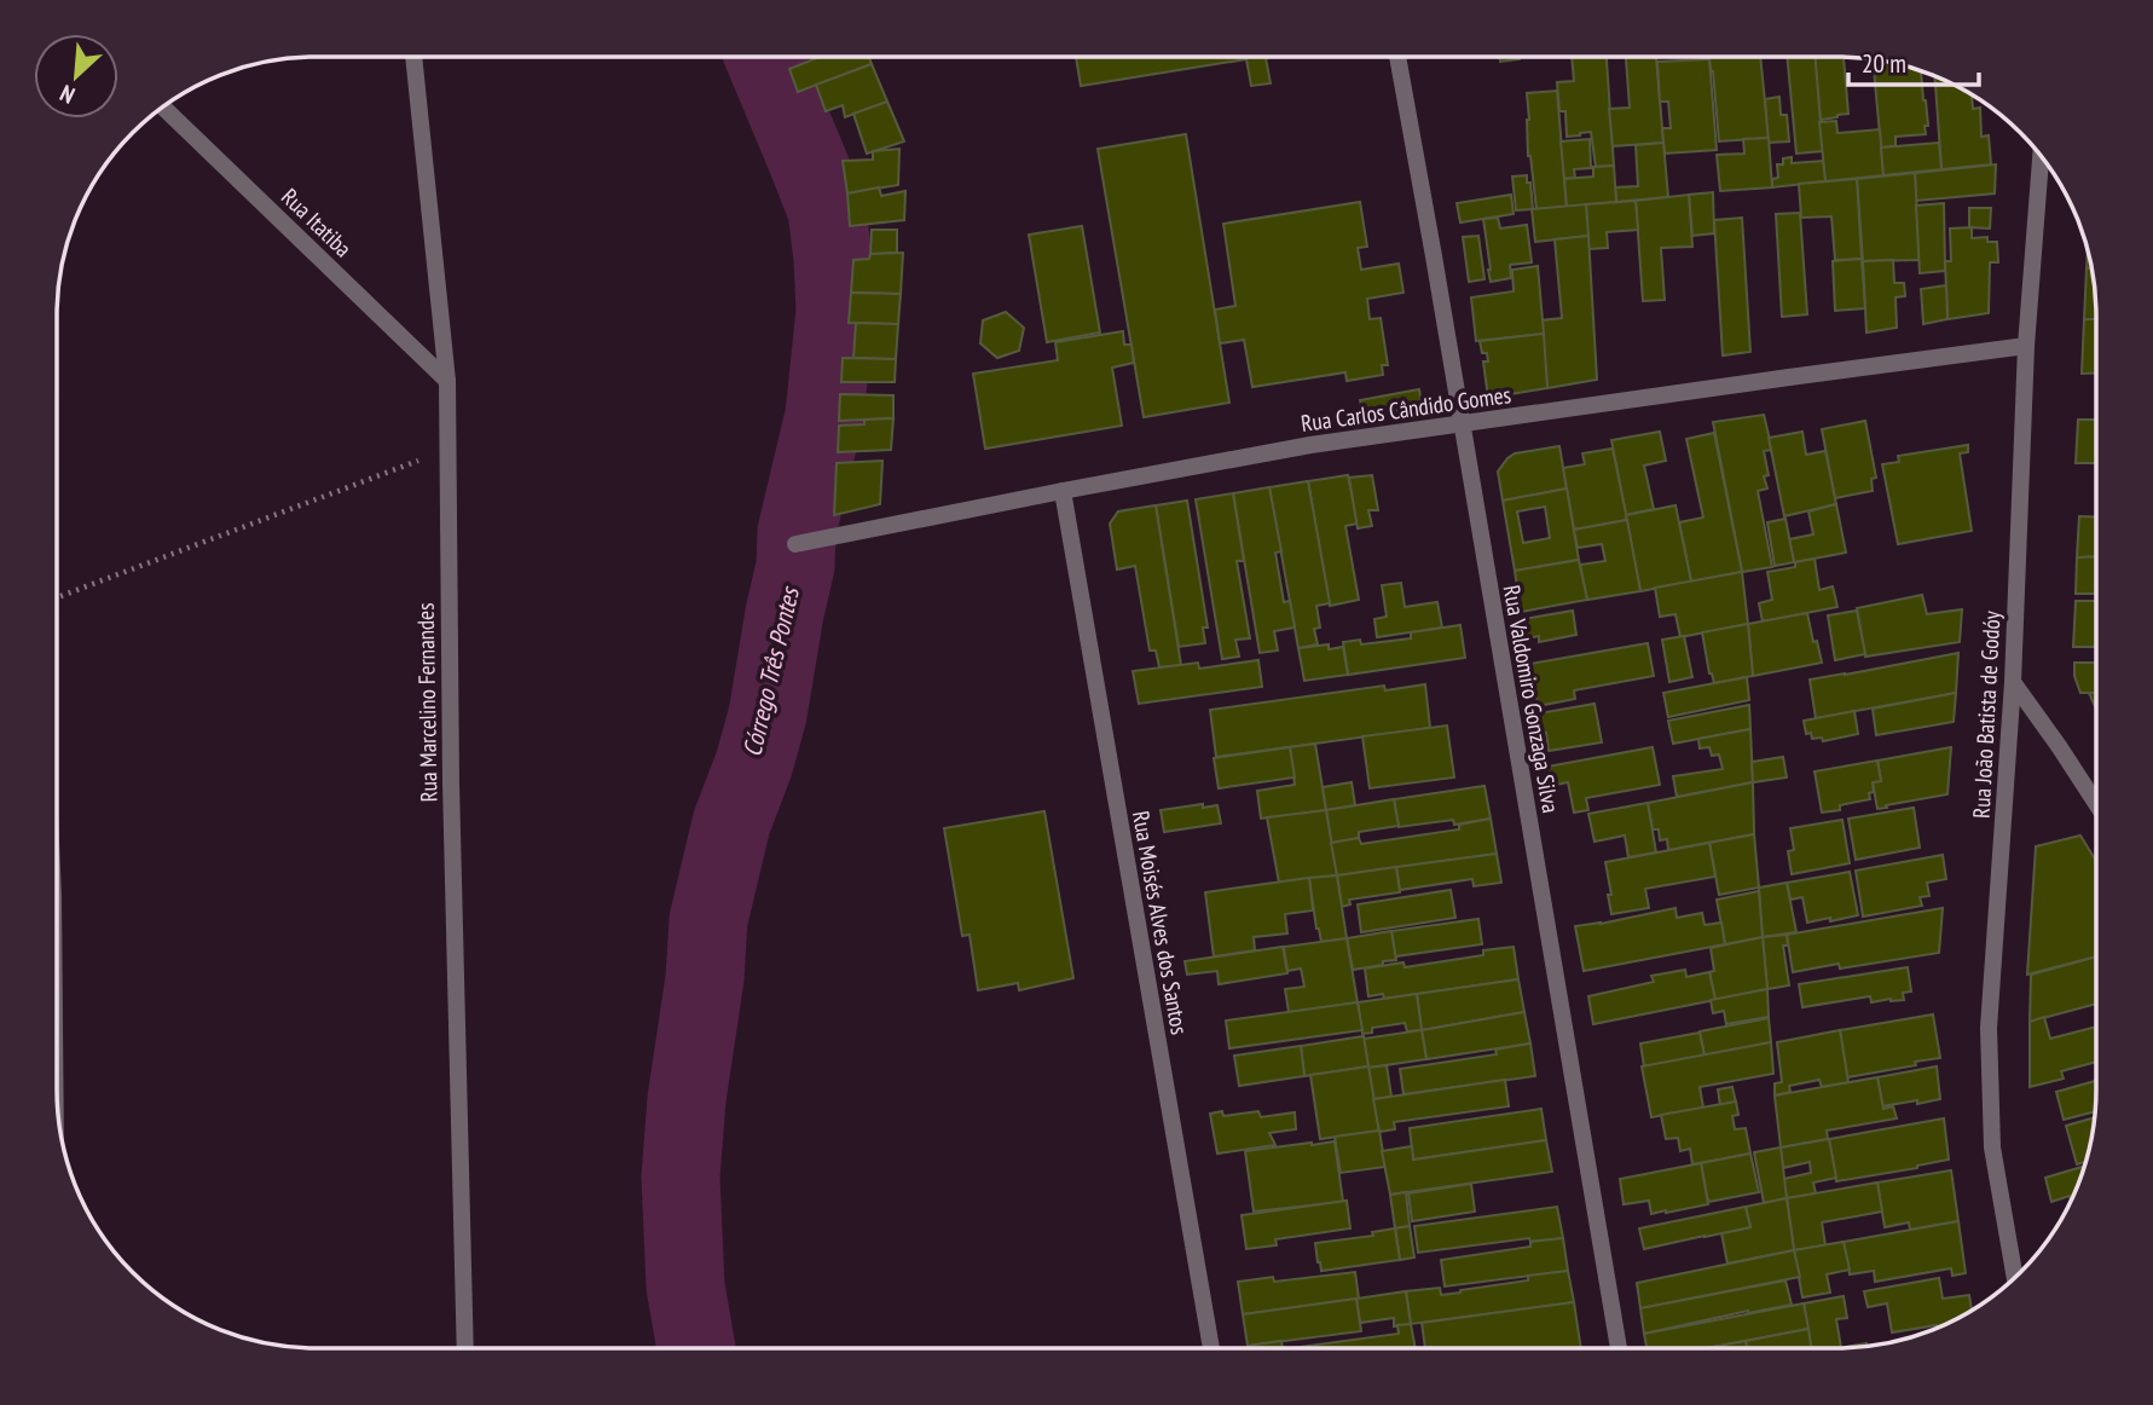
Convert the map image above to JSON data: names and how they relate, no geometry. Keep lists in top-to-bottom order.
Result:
{
  "streets": {
    "street": [
      "Rua Itatiba",
      "Rua Carlos Cândido Gomes",
      "Rua Valdomiro Gonzaga Silva",
      "Rua Marcelino Fernandes",
      "Rua João Batista de Godóy",
      "Rua Moisés Alves dos Santos"
    ]
  },
  "crossings": [
    ["Rua Itatiba", "Rua Marcelino Fernandes"],
    ["Rua Carlos Cândido Gomes", "Rua Valdomiro Gonzaga Silva"],
    ["Rua Carlos Cândido Gomes", "Rua João Batista de Godóy"],
    ["Rua Carlos Cândido Gomes", "Rua Moisés Alves dos Santos"]
  ],
  "water": ["Córrego Três Pontes"],
  "scale_bar": "20 m",
  "north": "bottom left"
}
